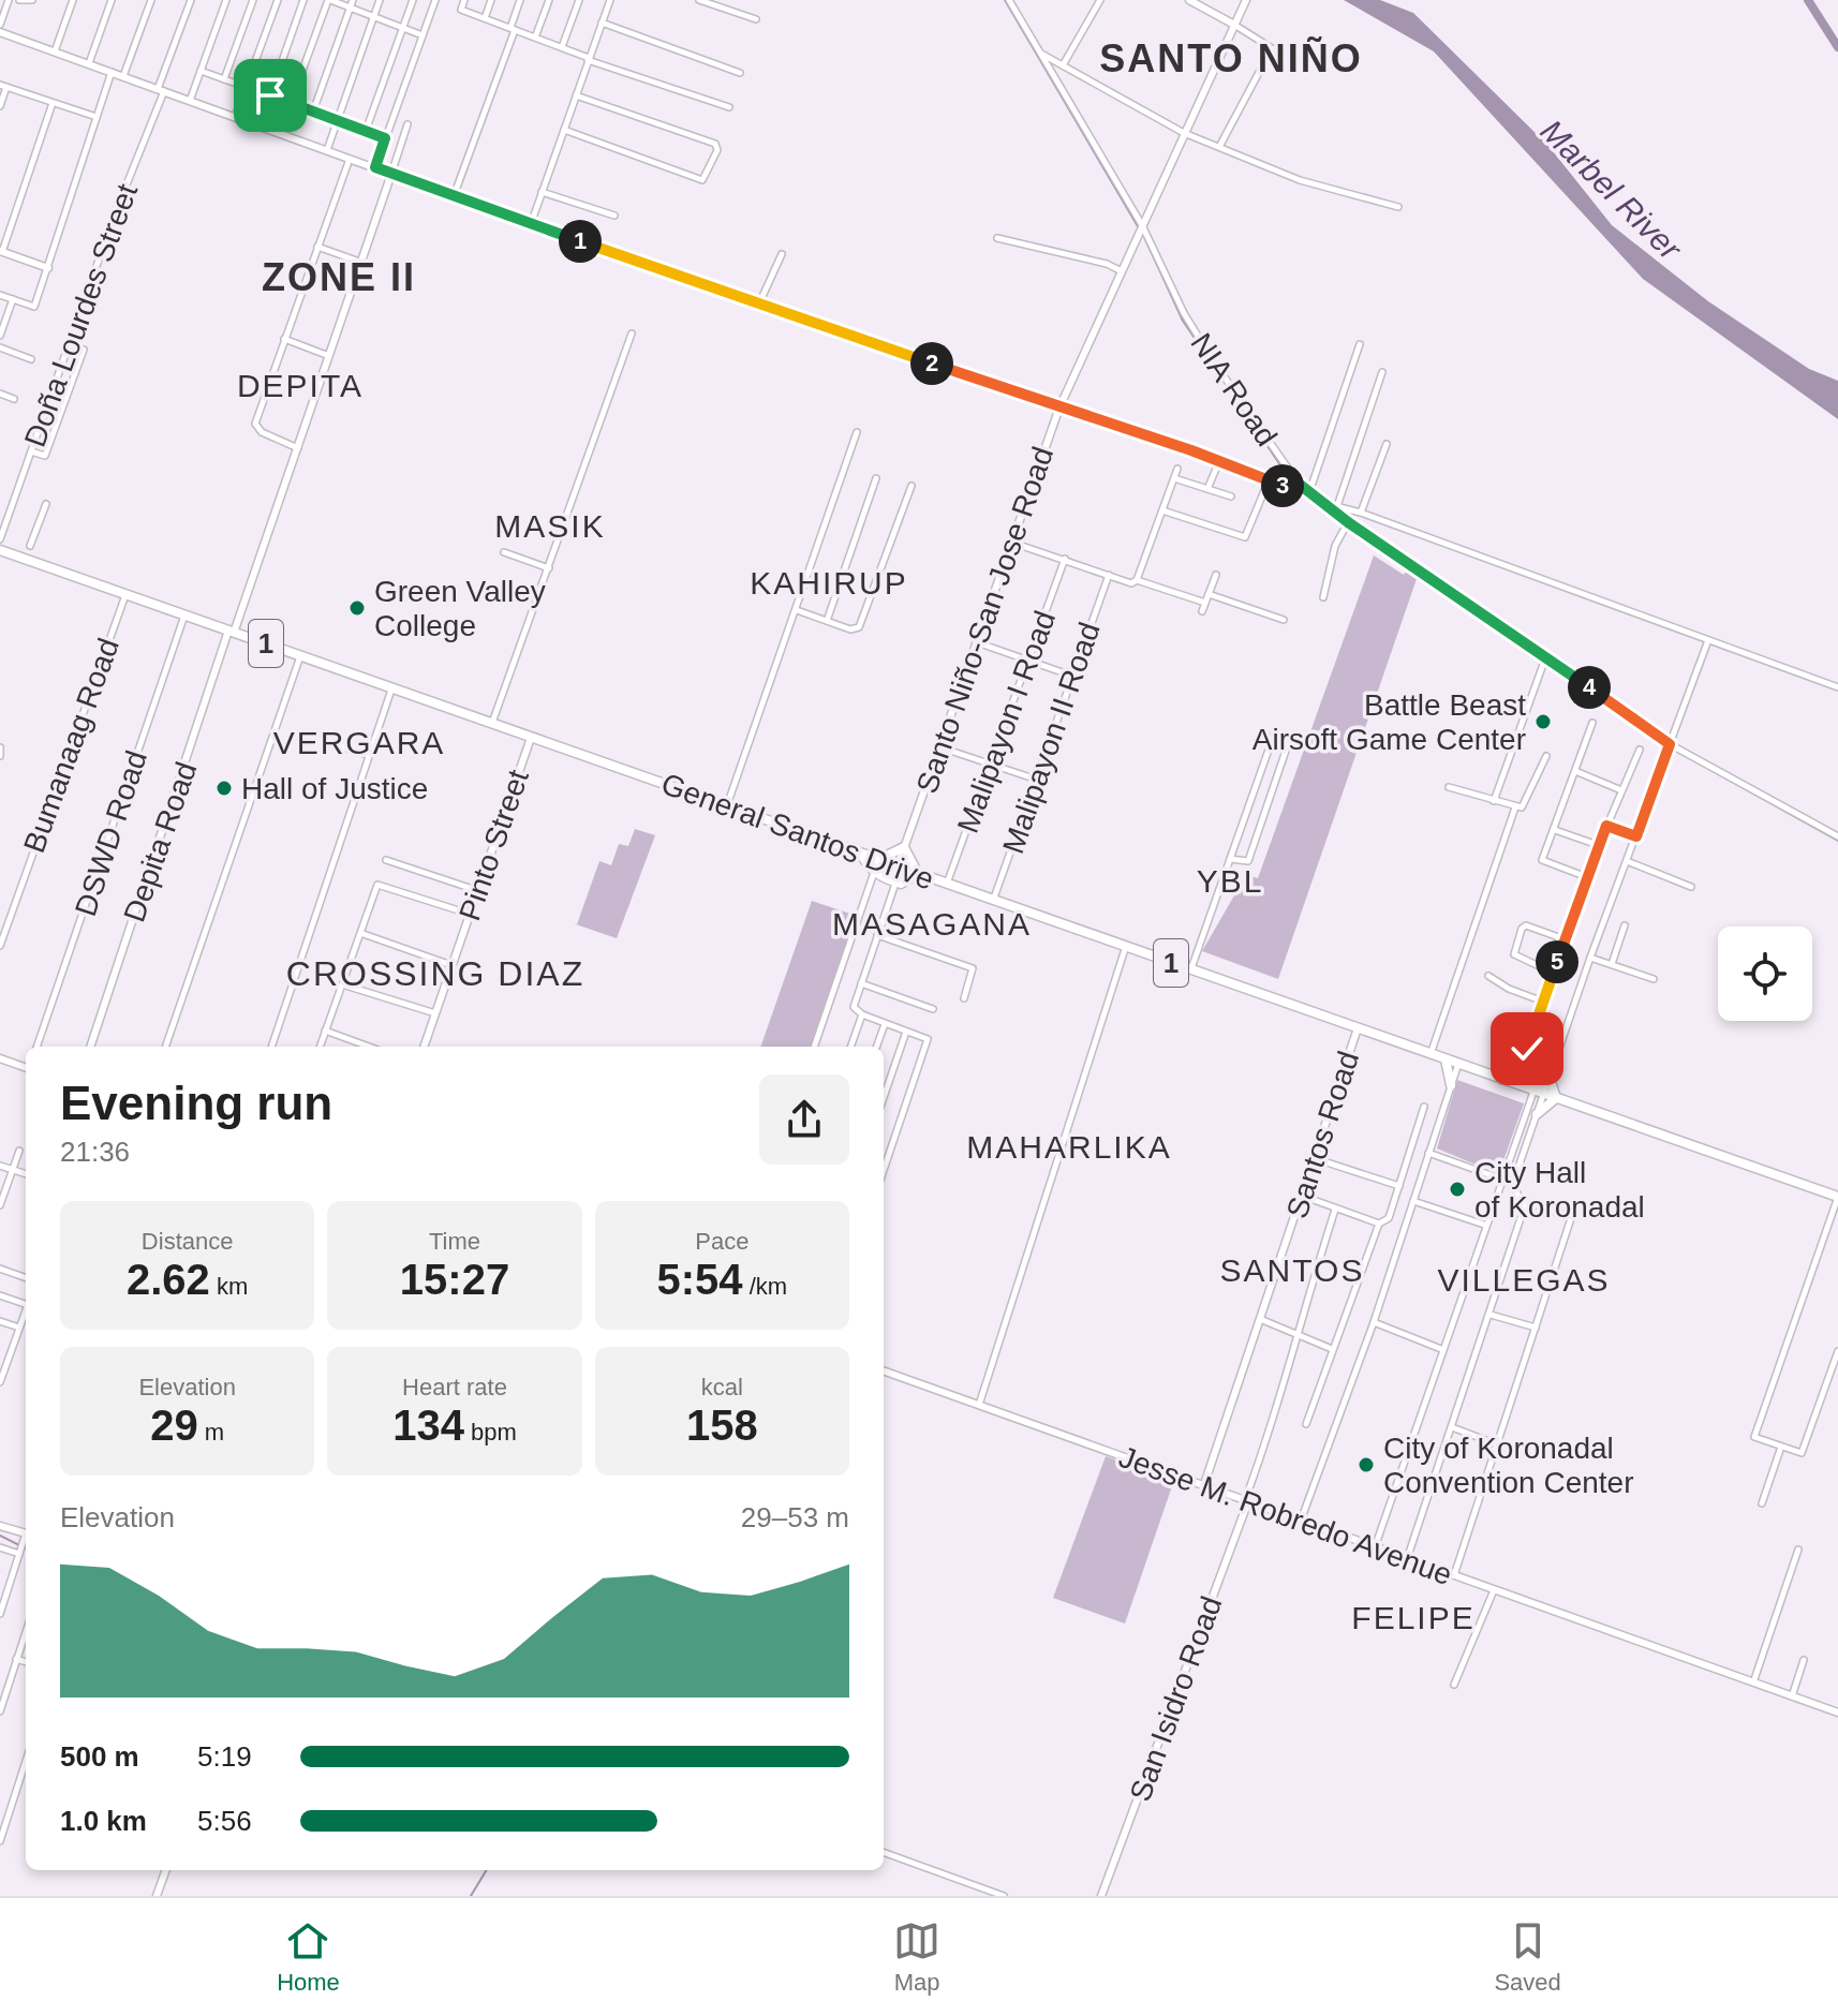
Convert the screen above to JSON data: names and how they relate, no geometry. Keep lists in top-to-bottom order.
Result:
{
  "streets": {
    "highway": ["1", "General Santos Drive"],
    "main road": [
      "Santo Niño-San Jose Road",
      "Depita Road",
      "Pinto Street",
      "Santos Road",
      "Jesse M. Robredo Avenue",
      "San Isidro Road"
    ],
    "street": [
      "Doña Lourdes Street",
      "NIA Road",
      "Malipayon I Road",
      "Malipayon II Road",
      "Bumanaag Road",
      "DSWD Road"
    ]
  },
  "crossings": [
    ["NIA Road", "Santo Niño-San Jose Road"],
    ["Santo Niño-San Jose Road", "General Santos Drive"],
    ["Malipayon I Road", "General Santos Drive"],
    ["Malipayon II Road", "General Santos Drive"],
    ["Bumanaag Road", "General Santos Drive"],
    ["General Santos Drive", "DSWD Road"],
    ["General Santos Drive", "Depita Road"],
    ["General Santos Drive", "Pinto Street"],
    ["General Santos Drive", "Santos Road"],
    ["Santos Road", "Jesse M. Robredo Avenue"],
    ["Jesse M. Robredo Avenue", "San Isidro Road"]
  ],
  "districts": [
    "SANTO NIÑO",
    "ZONE II",
    "DEPITA",
    "MASIK",
    "KAHIRUP",
    "VERGARA",
    "YBL",
    "MASAGANA",
    "CROSSING DIAZ",
    "MAHARLIKA",
    "SANTOS",
    "VILLEGAS",
    "FELIPE"
  ],
  "water": ["Marbel River"],
  "places": [
    "Green Valley College",
    "Battle Beast Airsoft Game Center",
    "Hall of Justice",
    "City Hall of Koronadal",
    "City of Koronadal Convention Center"
  ],
  "page": {
    "pins": [
      "1",
      "2",
      "3",
      "4",
      "5"
    ],
    "heading": ["Evening run", "21:36"],
    "stats": [
      ["Distance", "2.62 km"],
      ["Time", "15:27"],
      ["Pace", "5:54 /km"],
      ["Elevation", "29 m"],
      ["Heart rate", "134 bpm"],
      ["kcal", "158"]
    ],
    "chart": ["Elevation", "29–53 m"],
    "list": [
      {
        "name": "500 m",
        "note": "5:19"
      },
      {
        "name": "1.0 km",
        "note": "5:56"
      }
    ],
    "tabs": ["Home", "Map", "Saved"]
  }
}
